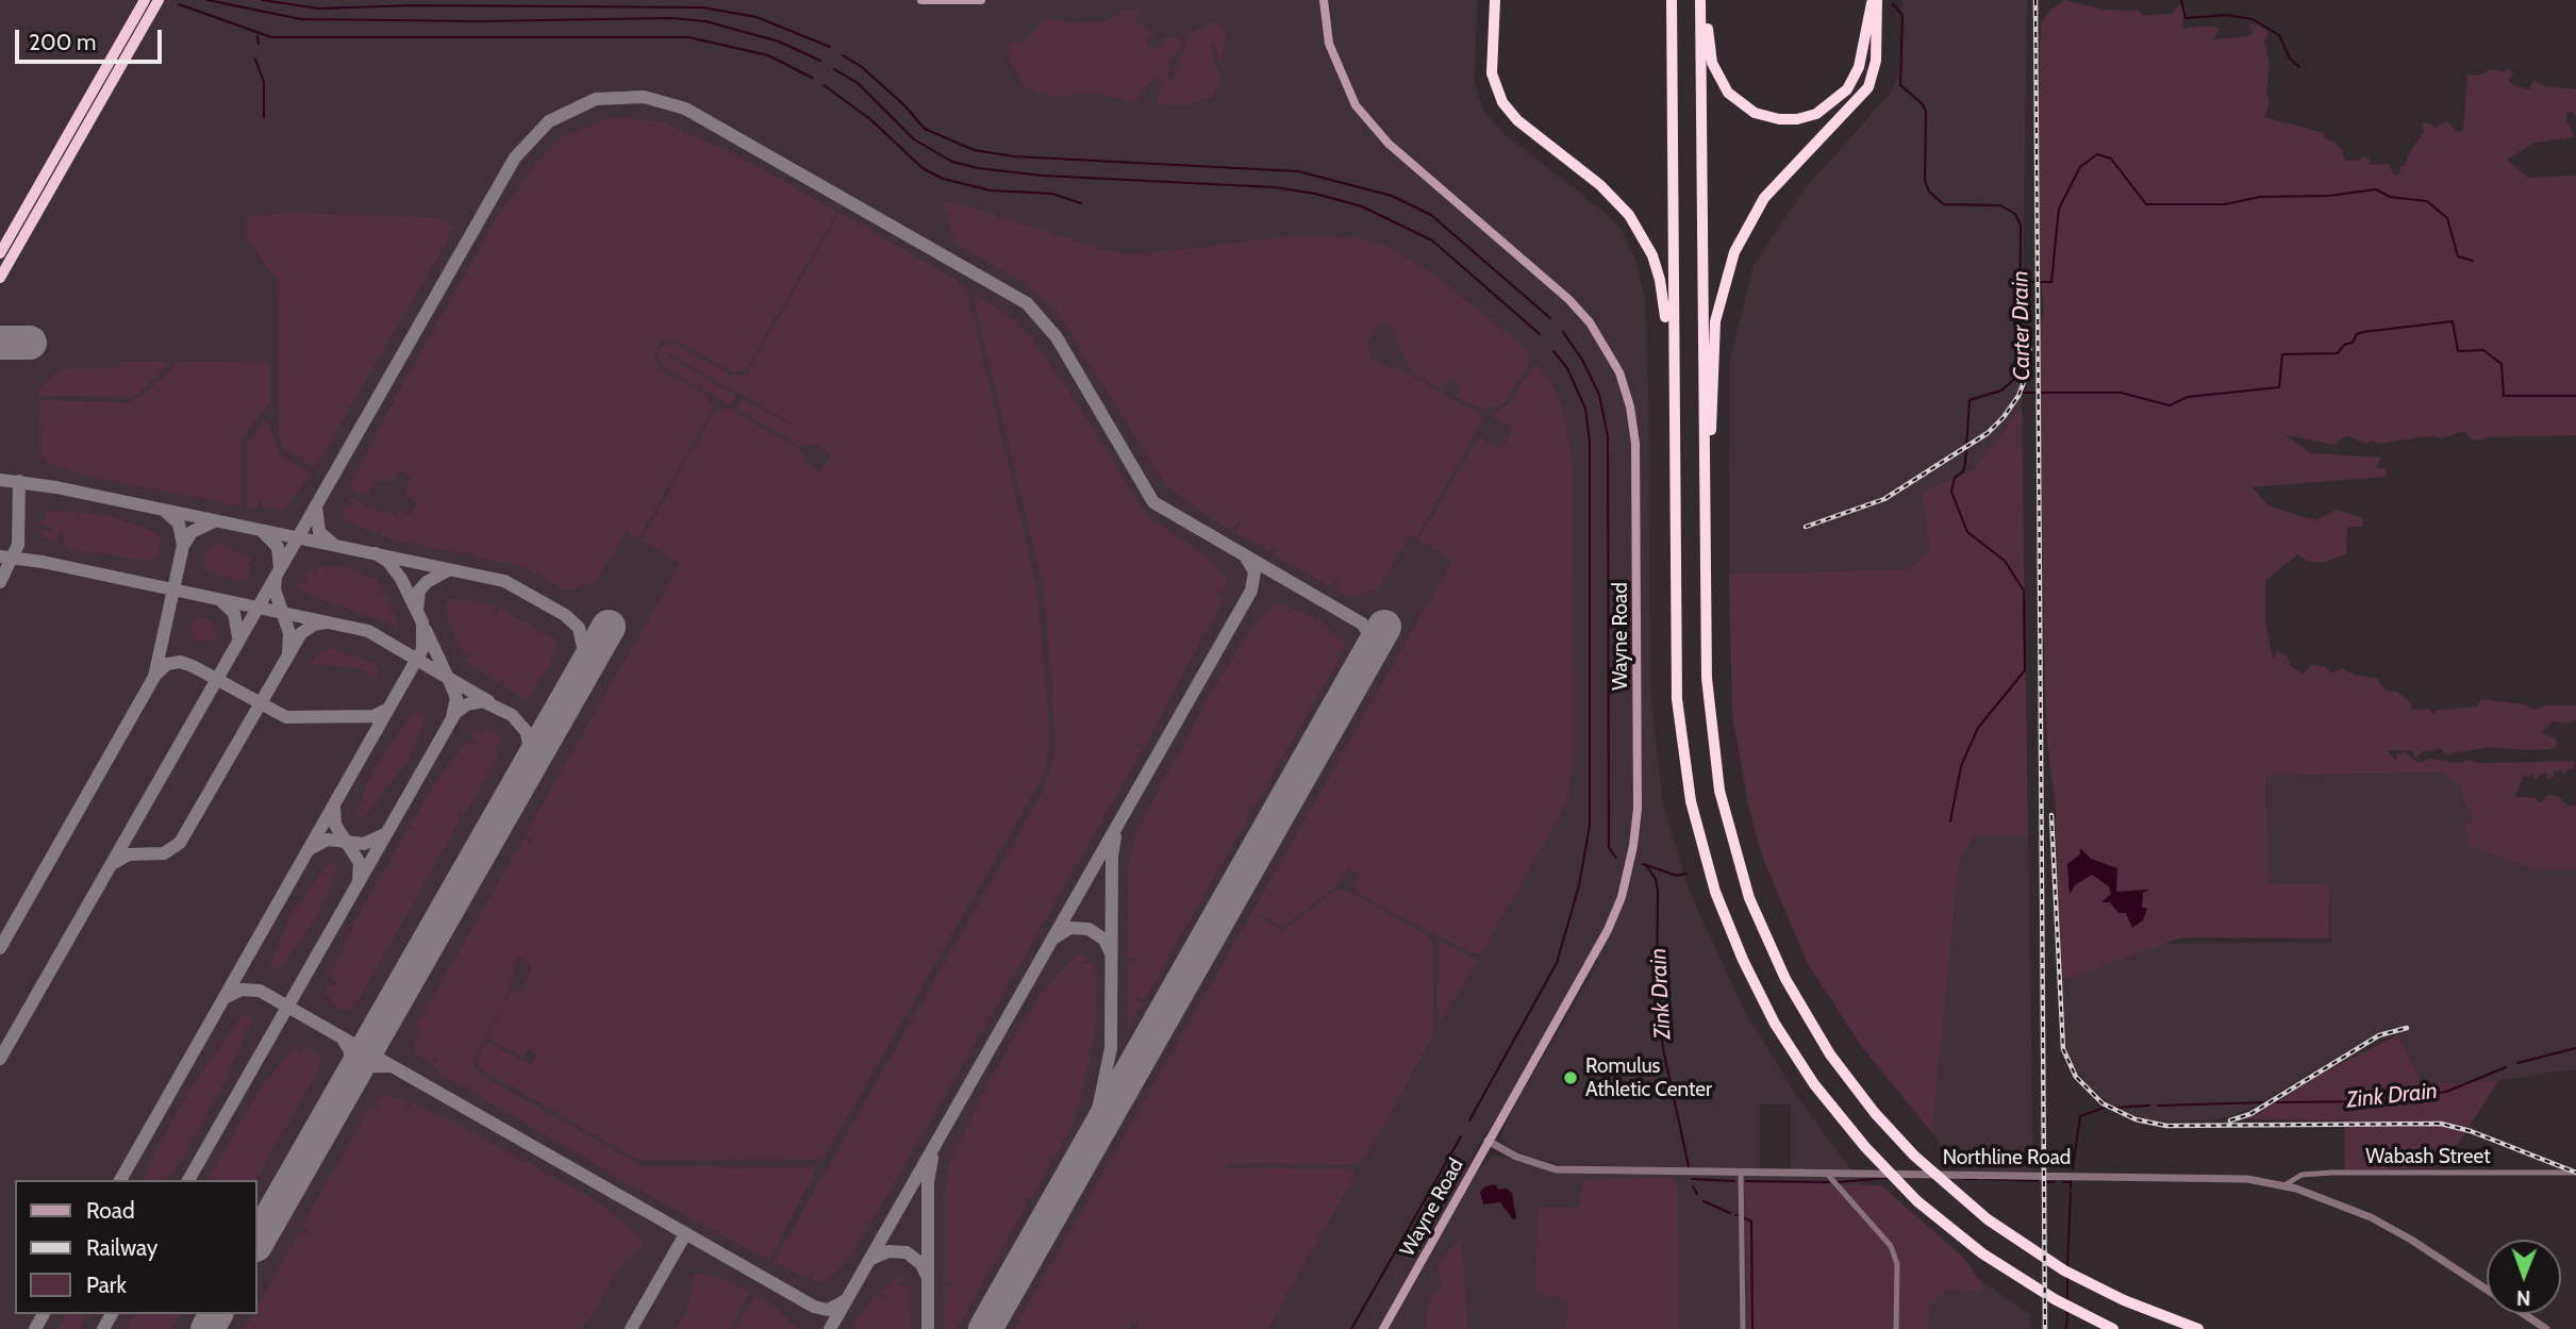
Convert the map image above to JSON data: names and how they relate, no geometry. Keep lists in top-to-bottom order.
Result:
{
  "streets": {
    "main road": ["Wayne Road"],
    "street": ["Wabash Street", "Northline Road"]
  },
  "crossings": [
    ["Wayne Road", "Northline Road"],
    ["Wabash Street", "Northline Road"]
  ],
  "water": ["Carter Drain", "Zink Drain"],
  "places": ["Romulus Athletic Center"],
  "legend": ["Road", "Railway", "Park"],
  "scale_bar": "200 m",
  "north": "bottom"
}
